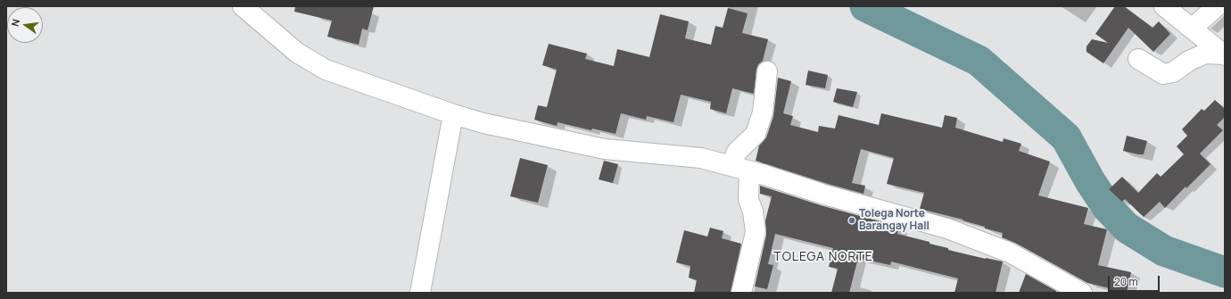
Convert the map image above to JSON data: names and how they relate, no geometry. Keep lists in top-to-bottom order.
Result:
{
  "districts": ["TOLEGA NORTE"],
  "places": ["Tolega Norte Barangay Hall"],
  "scale_bar": "20 m",
  "north": "left"
}
